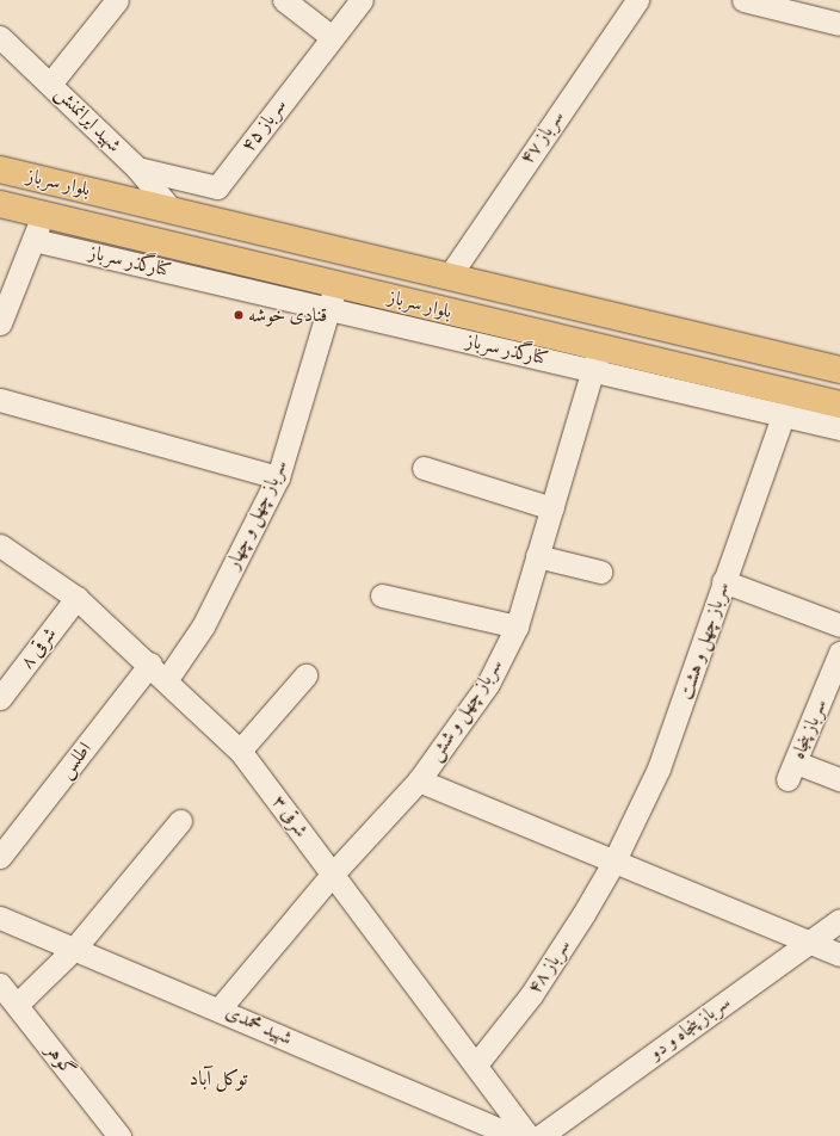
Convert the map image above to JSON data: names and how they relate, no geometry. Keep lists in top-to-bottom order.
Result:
{
  "streets": {
    "main road": ["بلوار سرباز"],
    "street": [
      "شهید ایرانمنش",
      "سرباز ۴۵",
      "سرباز ۴۷",
      "کنارگذر سرباز",
      "سرباز چهل و چهار",
      "سرباز چهل و هشت",
      "۸ شرقی",
      "سرباز چهل و شش",
      "سرباز پنجاه",
      "اطلس",
      "شرقی ۳",
      "سرباز ۴۸",
      "شهید محمدی",
      "سرباز پنجاه و دو",
      "گوهر"
    ]
  },
  "crossings": [
    ["شهید ایرانمنش", "سرباز ۴۵"],
    ["شهید ایرانمنش", "بلوار سرباز"],
    ["سرباز ۴۷", "بلوار سرباز"],
    ["بلوار سرباز", "کنارگذر سرباز"],
    ["بلوار سرباز", "سرباز چهل و چهار"],
    ["بلوار سرباز", "سرباز چهل و شش"],
    ["کنارگذر سرباز", "سرباز چهل و چهار"],
    ["کنارگذر سرباز", "سرباز چهل و هشت"],
    ["کنارگذر سرباز", "سرباز چهل و شش"],
    ["سرباز چهل و چهار", "شرقی ۳"],
    ["سرباز چهل و هشت", "سرباز ۴۸"],
    ["۸ شرقی", "شرقی ۳"],
    ["سرباز چهل و شش", "شرقی ۳"],
    ["سرباز چهل و شش", "شهید محمدی"],
    ["اطلس", "شرقی ۳"],
    ["شرقی ۳", "سرباز ۴۸"]
  ],
  "districts": ["توکل آباد"],
  "places": ["قنادی خوشه"]
}
